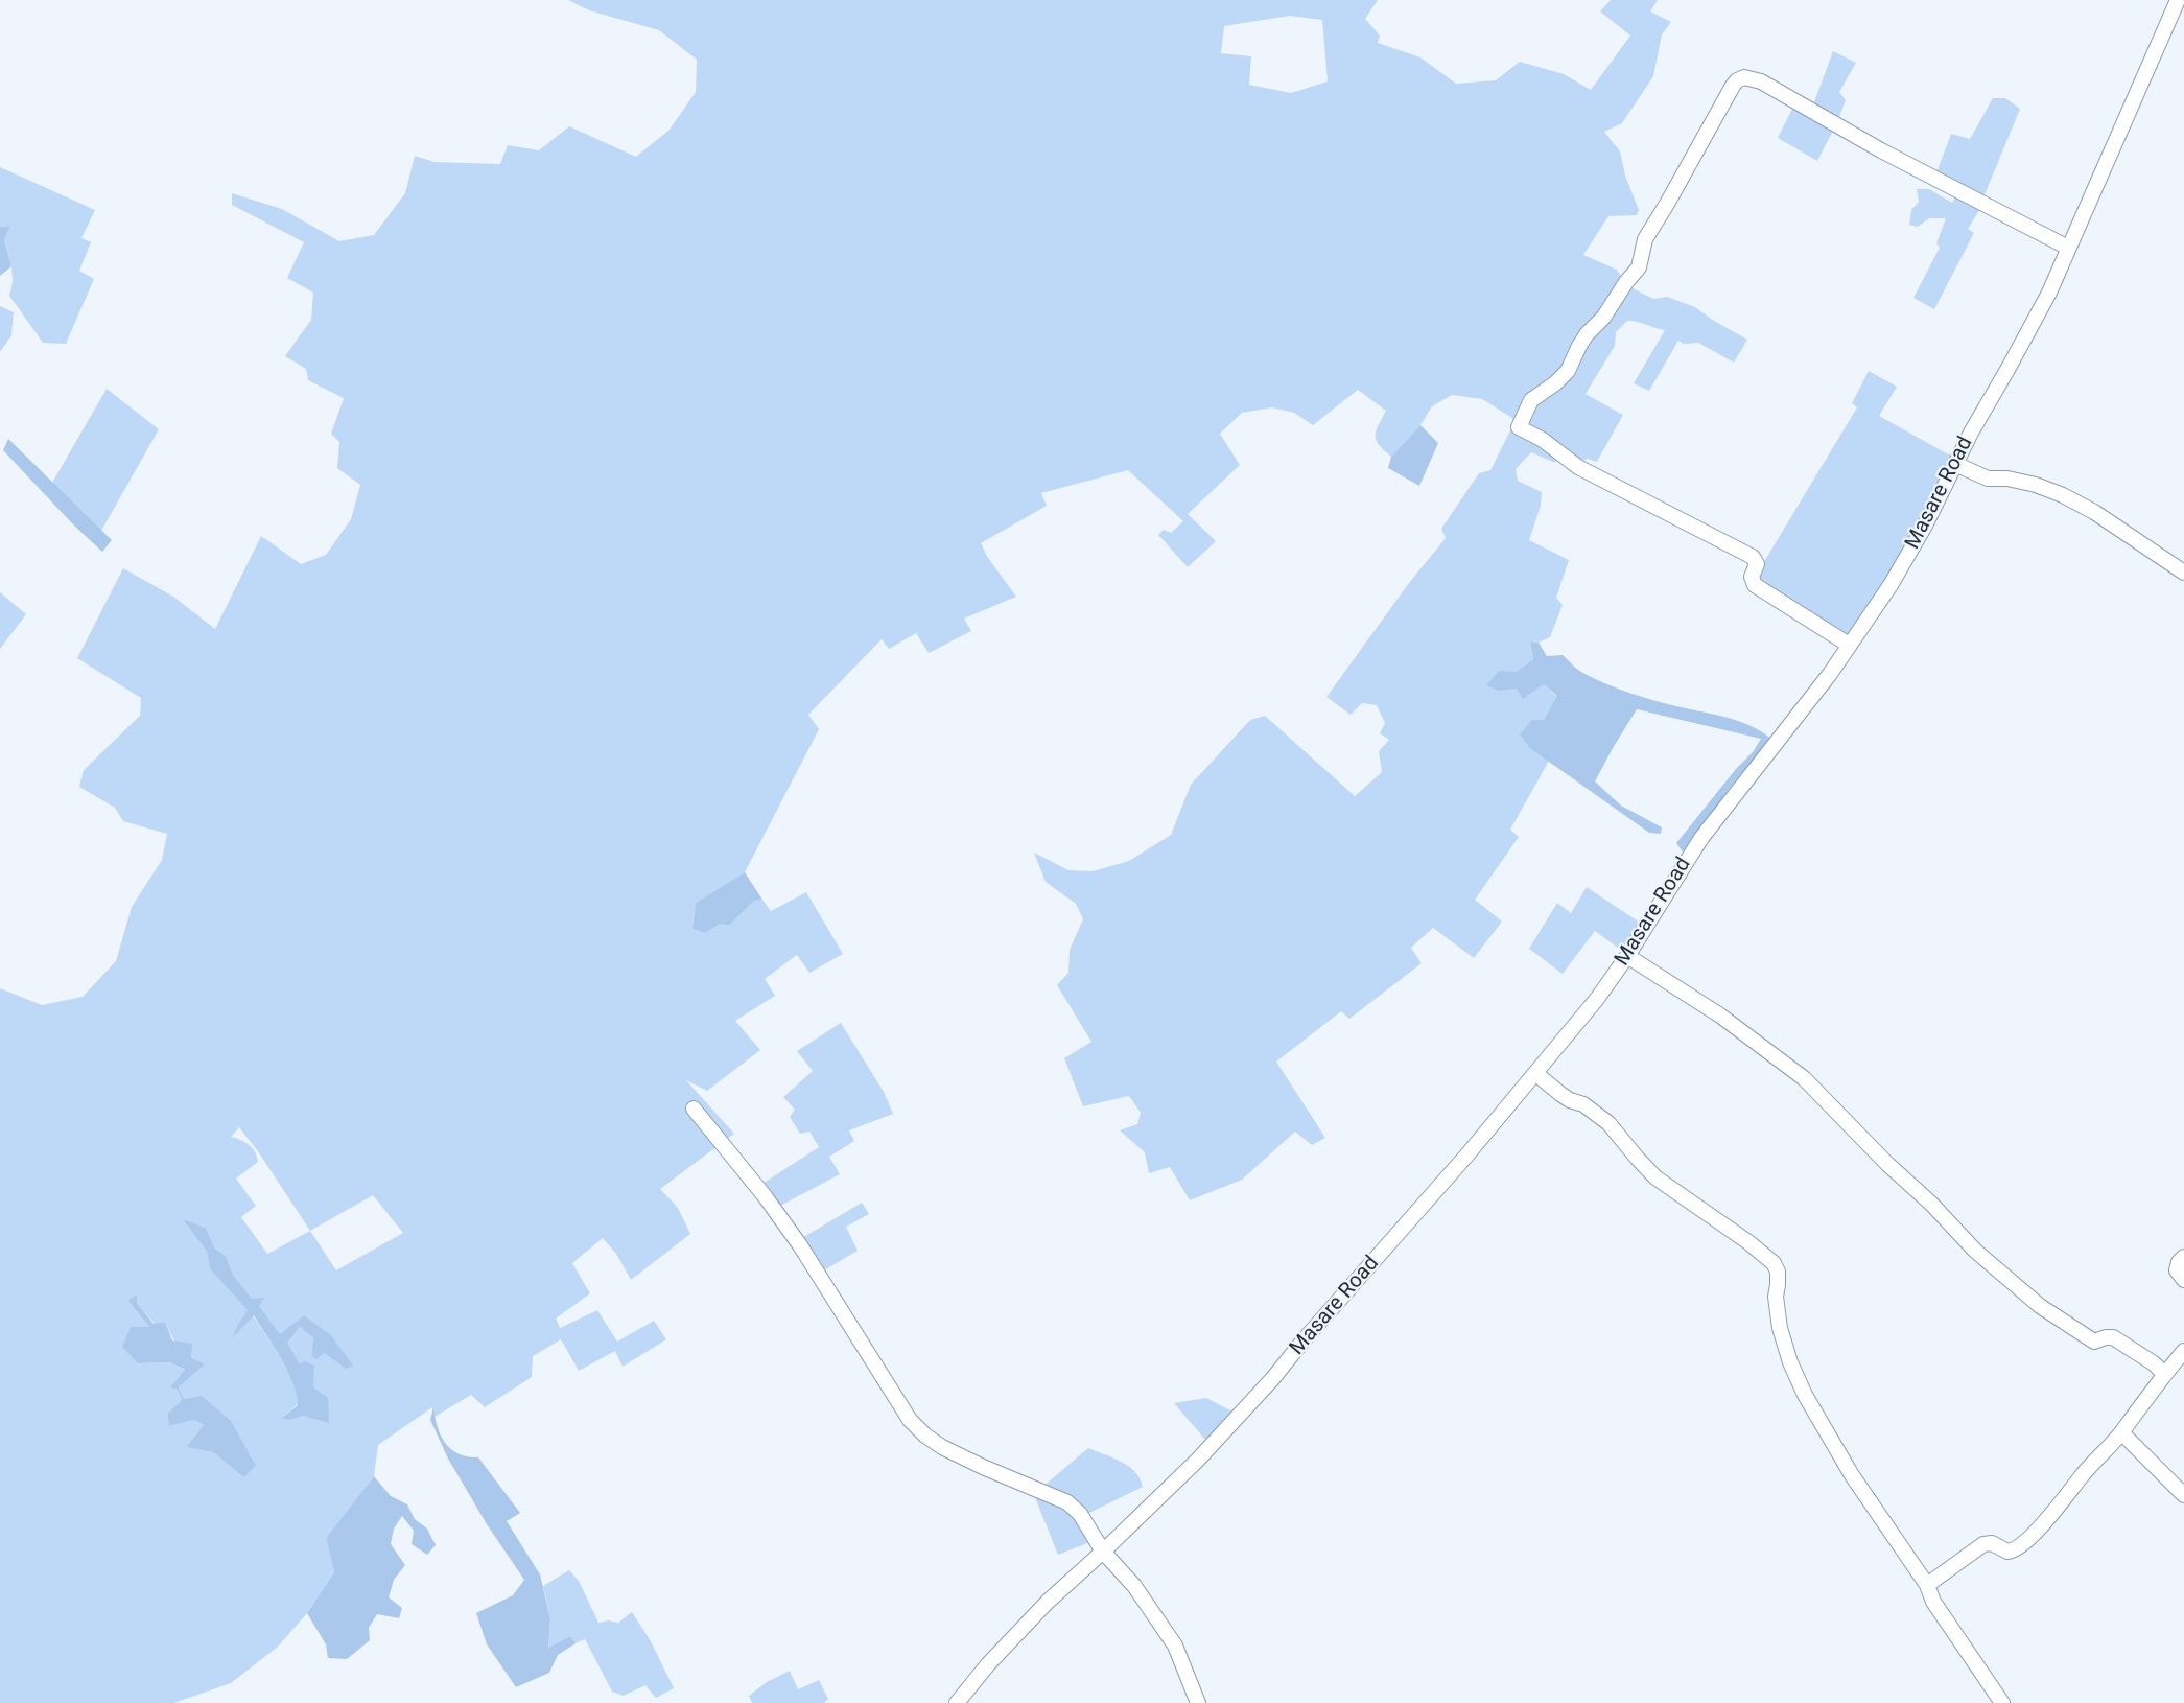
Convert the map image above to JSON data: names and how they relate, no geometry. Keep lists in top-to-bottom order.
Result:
{
  "streets": {
    "street": ["Masare Road"]
  }
}
